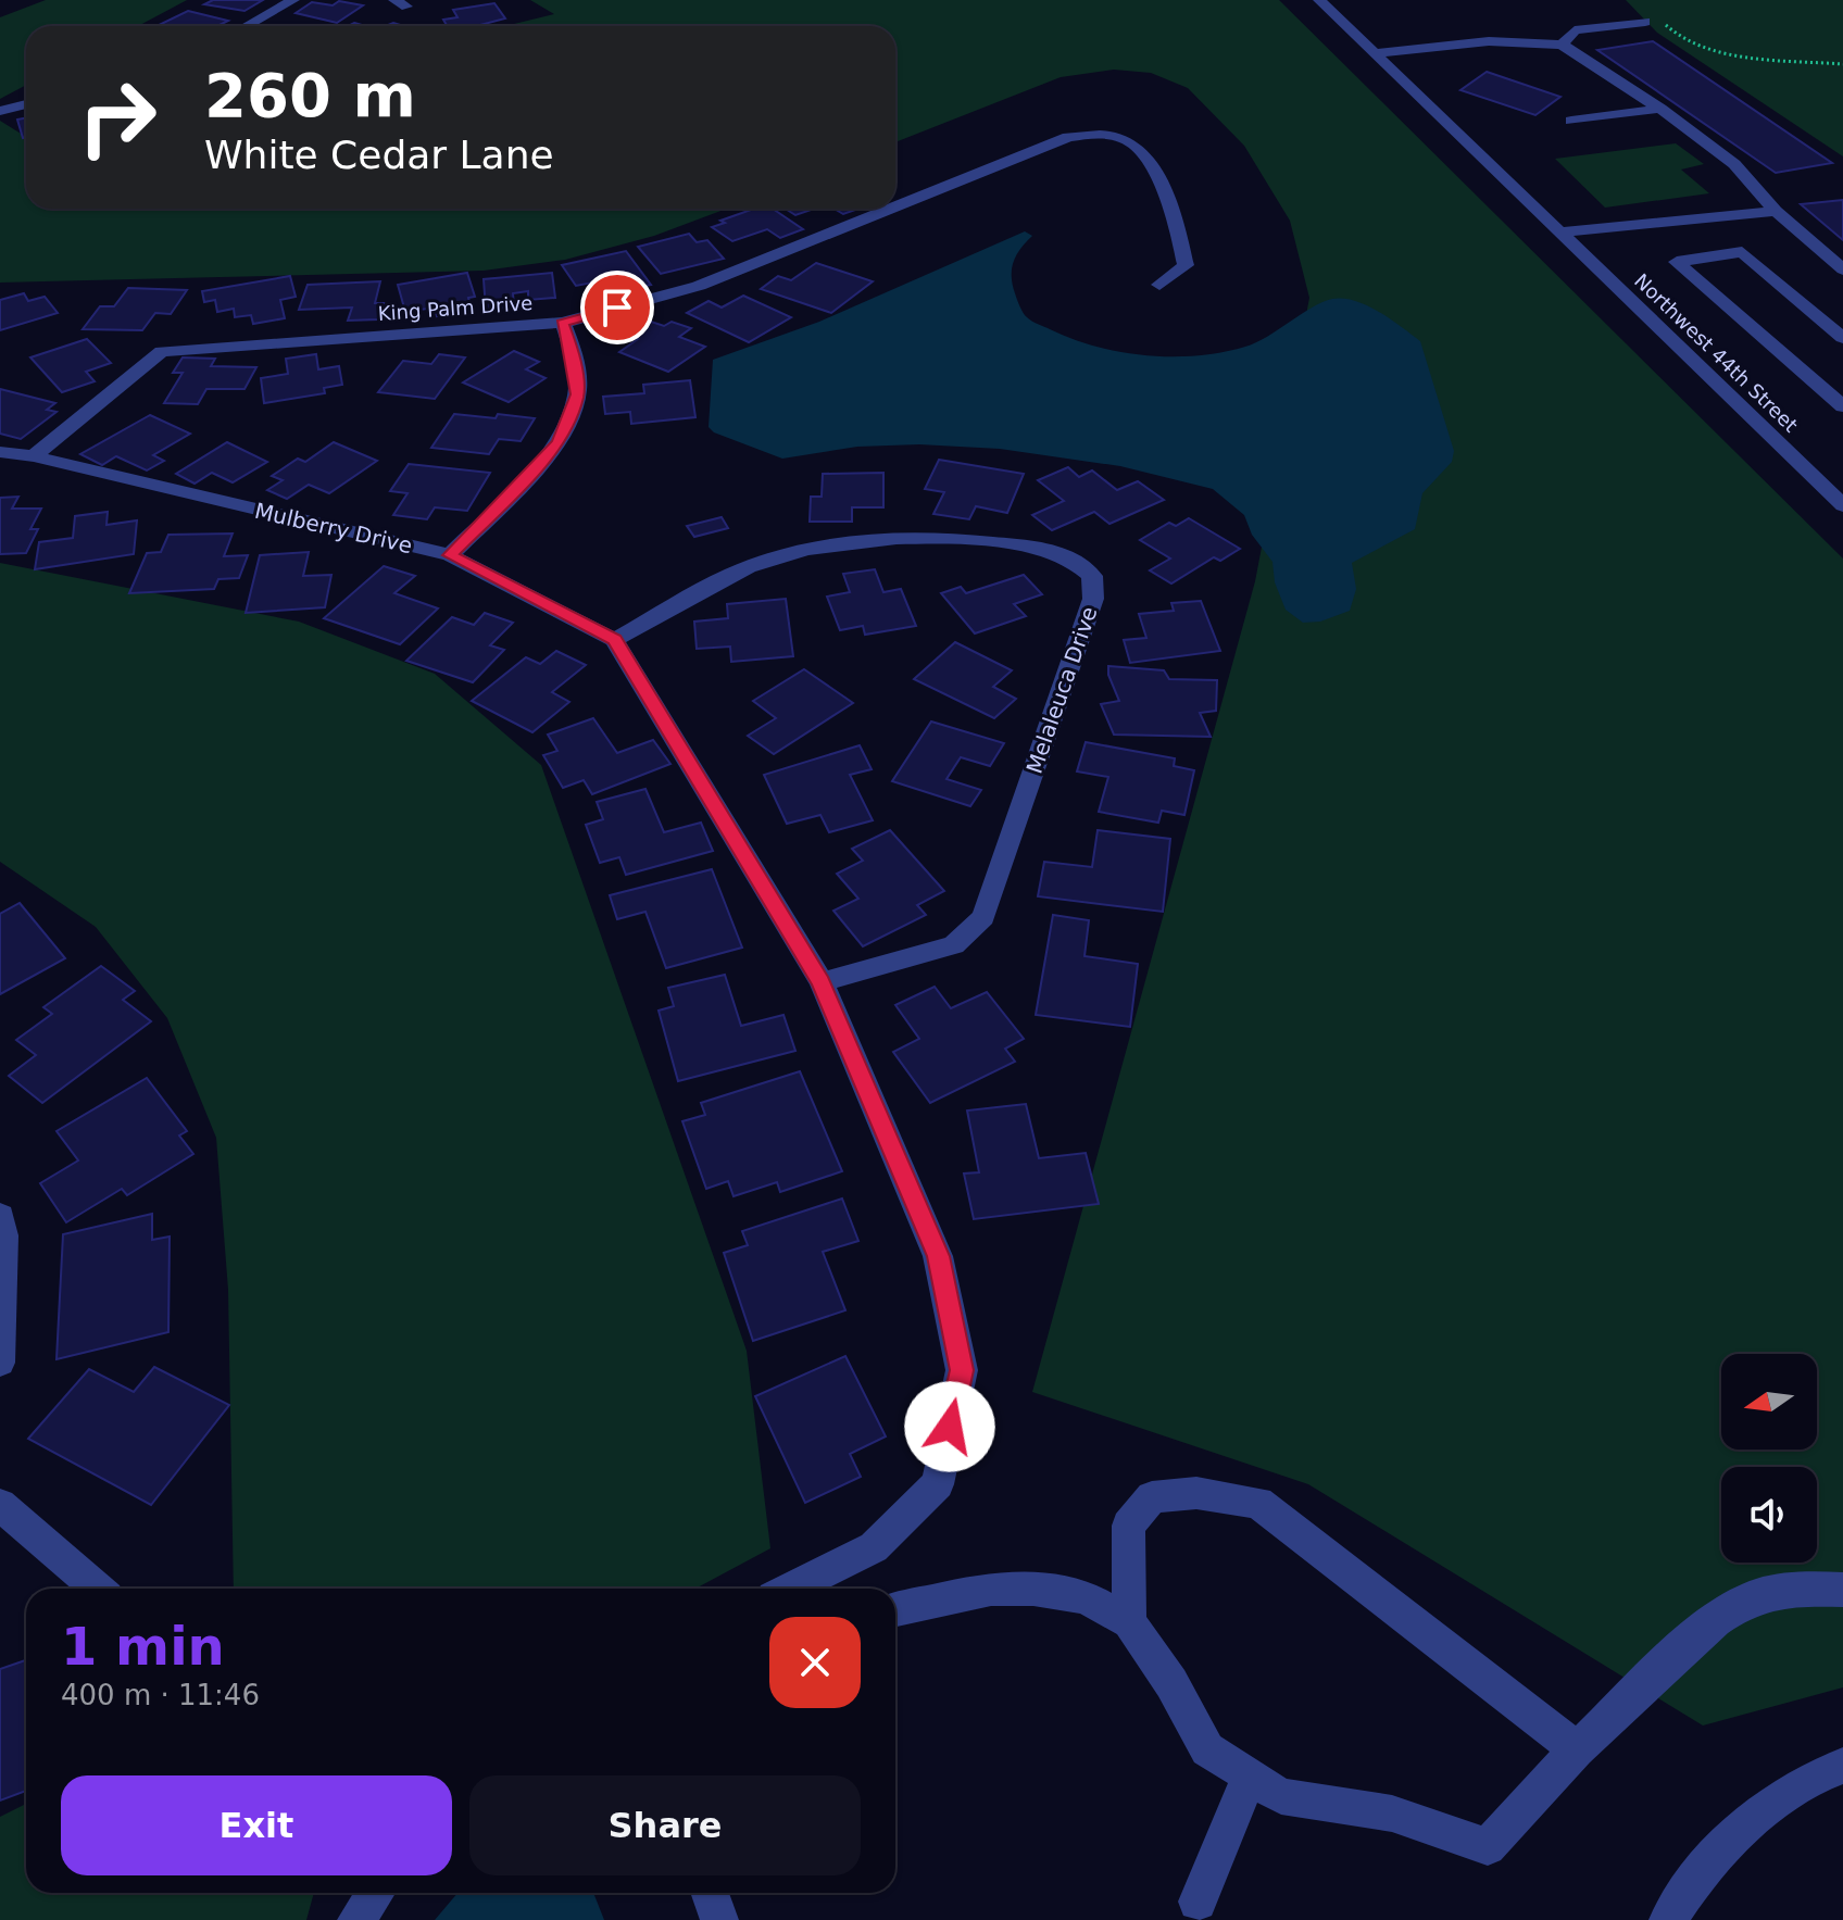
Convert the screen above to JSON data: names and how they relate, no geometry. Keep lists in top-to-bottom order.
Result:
{
  "streets": {
    "street": [
      "King Palm Drive",
      "Northwest 44th Street",
      "Mulberry Drive",
      "Melaleuca Drive"
    ]
  },
  "crossings": [
    ["King Palm Drive", "Mulberry Drive"],
    ["Mulberry Drive", "Melaleuca Drive"]
  ],
  "north": "left",
  "page": {
    "turn": ["260 m", "White Cedar Lane"],
    "heading": ["1 min", "400 m · 11:46"],
    "buttons": ["Exit", "Share"]
  }
}
